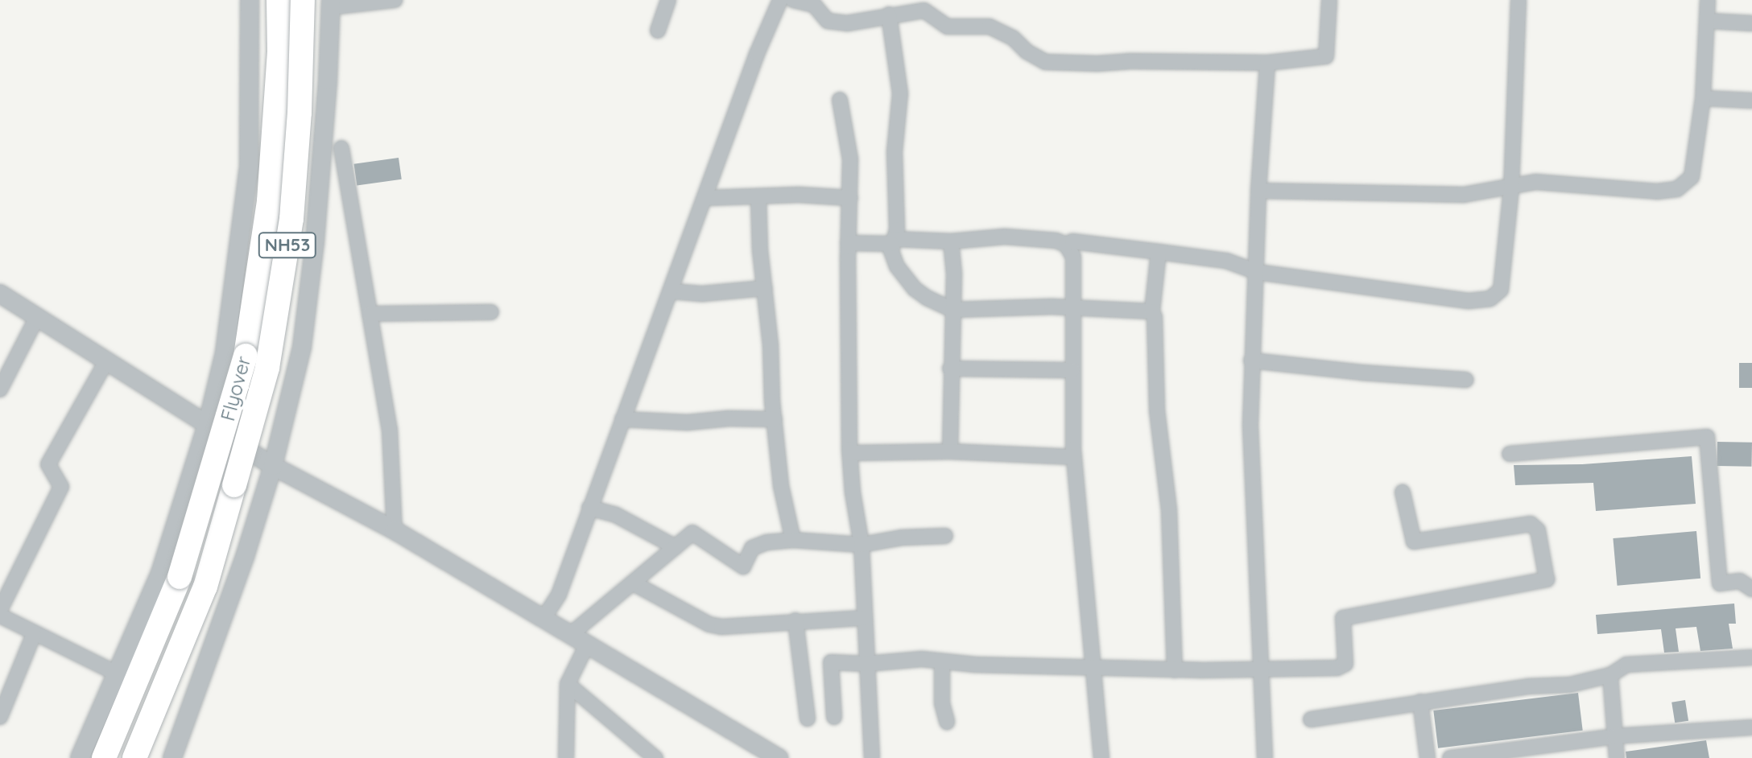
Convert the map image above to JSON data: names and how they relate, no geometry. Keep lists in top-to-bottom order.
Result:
{
  "streets": {
    "highway": ["NH53", "Flyover"]
  }
}
